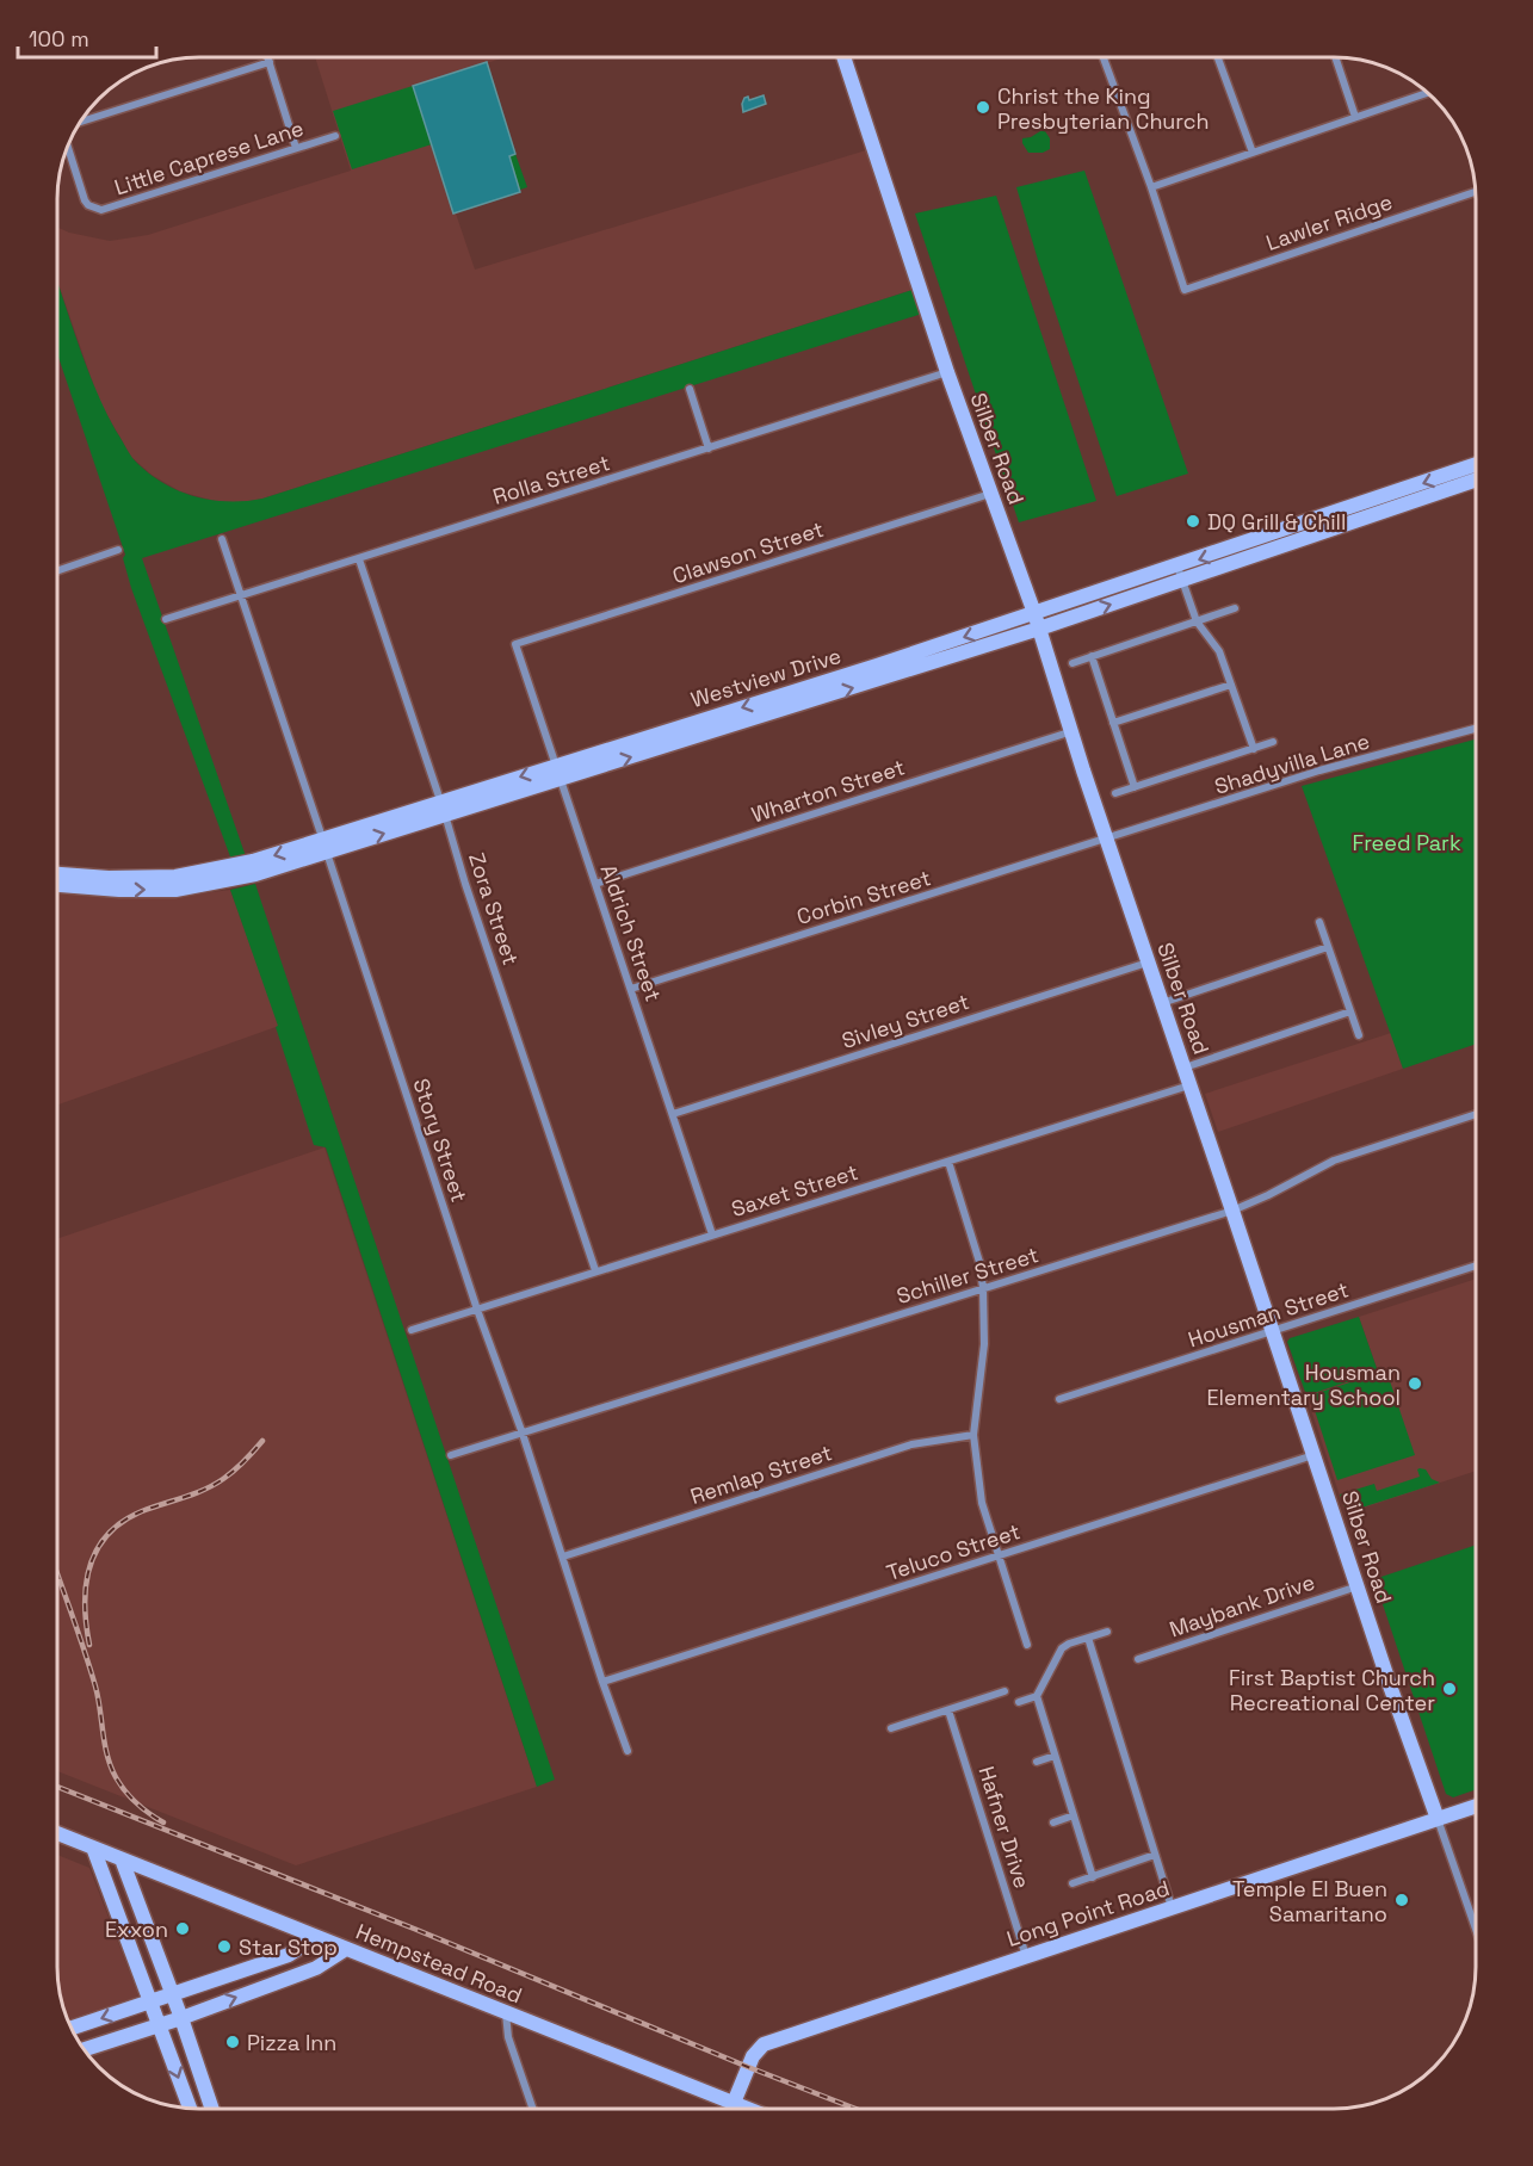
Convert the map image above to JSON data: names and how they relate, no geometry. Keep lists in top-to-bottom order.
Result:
{
  "streets": {
    "main road": [
      "Silber Road",
      "Westview Drive",
      "Long Point Road",
      "Hempstead Road"
    ],
    "street": [
      "Little Caprese Lane",
      "Lawler Ridge",
      "Rolla Street",
      "Clawson Street",
      "Shadyvilla Lane",
      "Wharton Street",
      "Corbin Street",
      "Zora Street",
      "Aldrich Street",
      "Sivley Street",
      "Story Street",
      "Saxet Street",
      "Schiller Street",
      "Housman Street",
      "Remlap Street",
      "Teluco Street",
      "Maybank Drive",
      "Hafner Drive"
    ]
  },
  "crossings": [
    ["Silber Road", "Rolla Street"],
    ["Silber Road", "Clawson Street"],
    ["Silber Road", "Westview Drive"],
    ["Silber Road", "Shadyvilla Lane"],
    ["Silber Road", "Wharton Street"],
    ["Silber Road", "Corbin Street"],
    ["Silber Road", "Sivley Street"],
    ["Silber Road", "Saxet Street"],
    ["Silber Road", "Schiller Street"],
    ["Silber Road", "Housman Street"],
    ["Silber Road", "Teluco Street"],
    ["Silber Road", "Maybank Drive"],
    ["Silber Road", "Long Point Road"],
    ["Rolla Street", "Zora Street"],
    ["Rolla Street", "Story Street"],
    ["Clawson Street", "Aldrich Street"],
    ["Westview Drive", "Zora Street"],
    ["Westview Drive", "Aldrich Street"],
    ["Westview Drive", "Story Street"],
    ["Shadyvilla Lane", "Corbin Street"],
    ["Wharton Street", "Aldrich Street"],
    ["Corbin Street", "Aldrich Street"],
    ["Zora Street", "Saxet Street"],
    ["Aldrich Street", "Sivley Street"],
    ["Aldrich Street", "Saxet Street"],
    ["Story Street", "Saxet Street"],
    ["Story Street", "Schiller Street"],
    ["Story Street", "Remlap Street"],
    ["Story Street", "Teluco Street"],
    ["Hafner Drive", "Long Point Road"],
    ["Long Point Road", "Hempstead Road"]
  ],
  "parks": ["Freed Park"],
  "places": [
    "Christ the King Presbyterian Church",
    "DQ Grill & Chill",
    "Housman Elementary School",
    "First Baptist Church Recreational Center",
    "Temple El Buen Samaritano",
    "Exxon",
    "Star Stop",
    "Pizza Inn"
  ],
  "scale_bar": "100 m"
}
